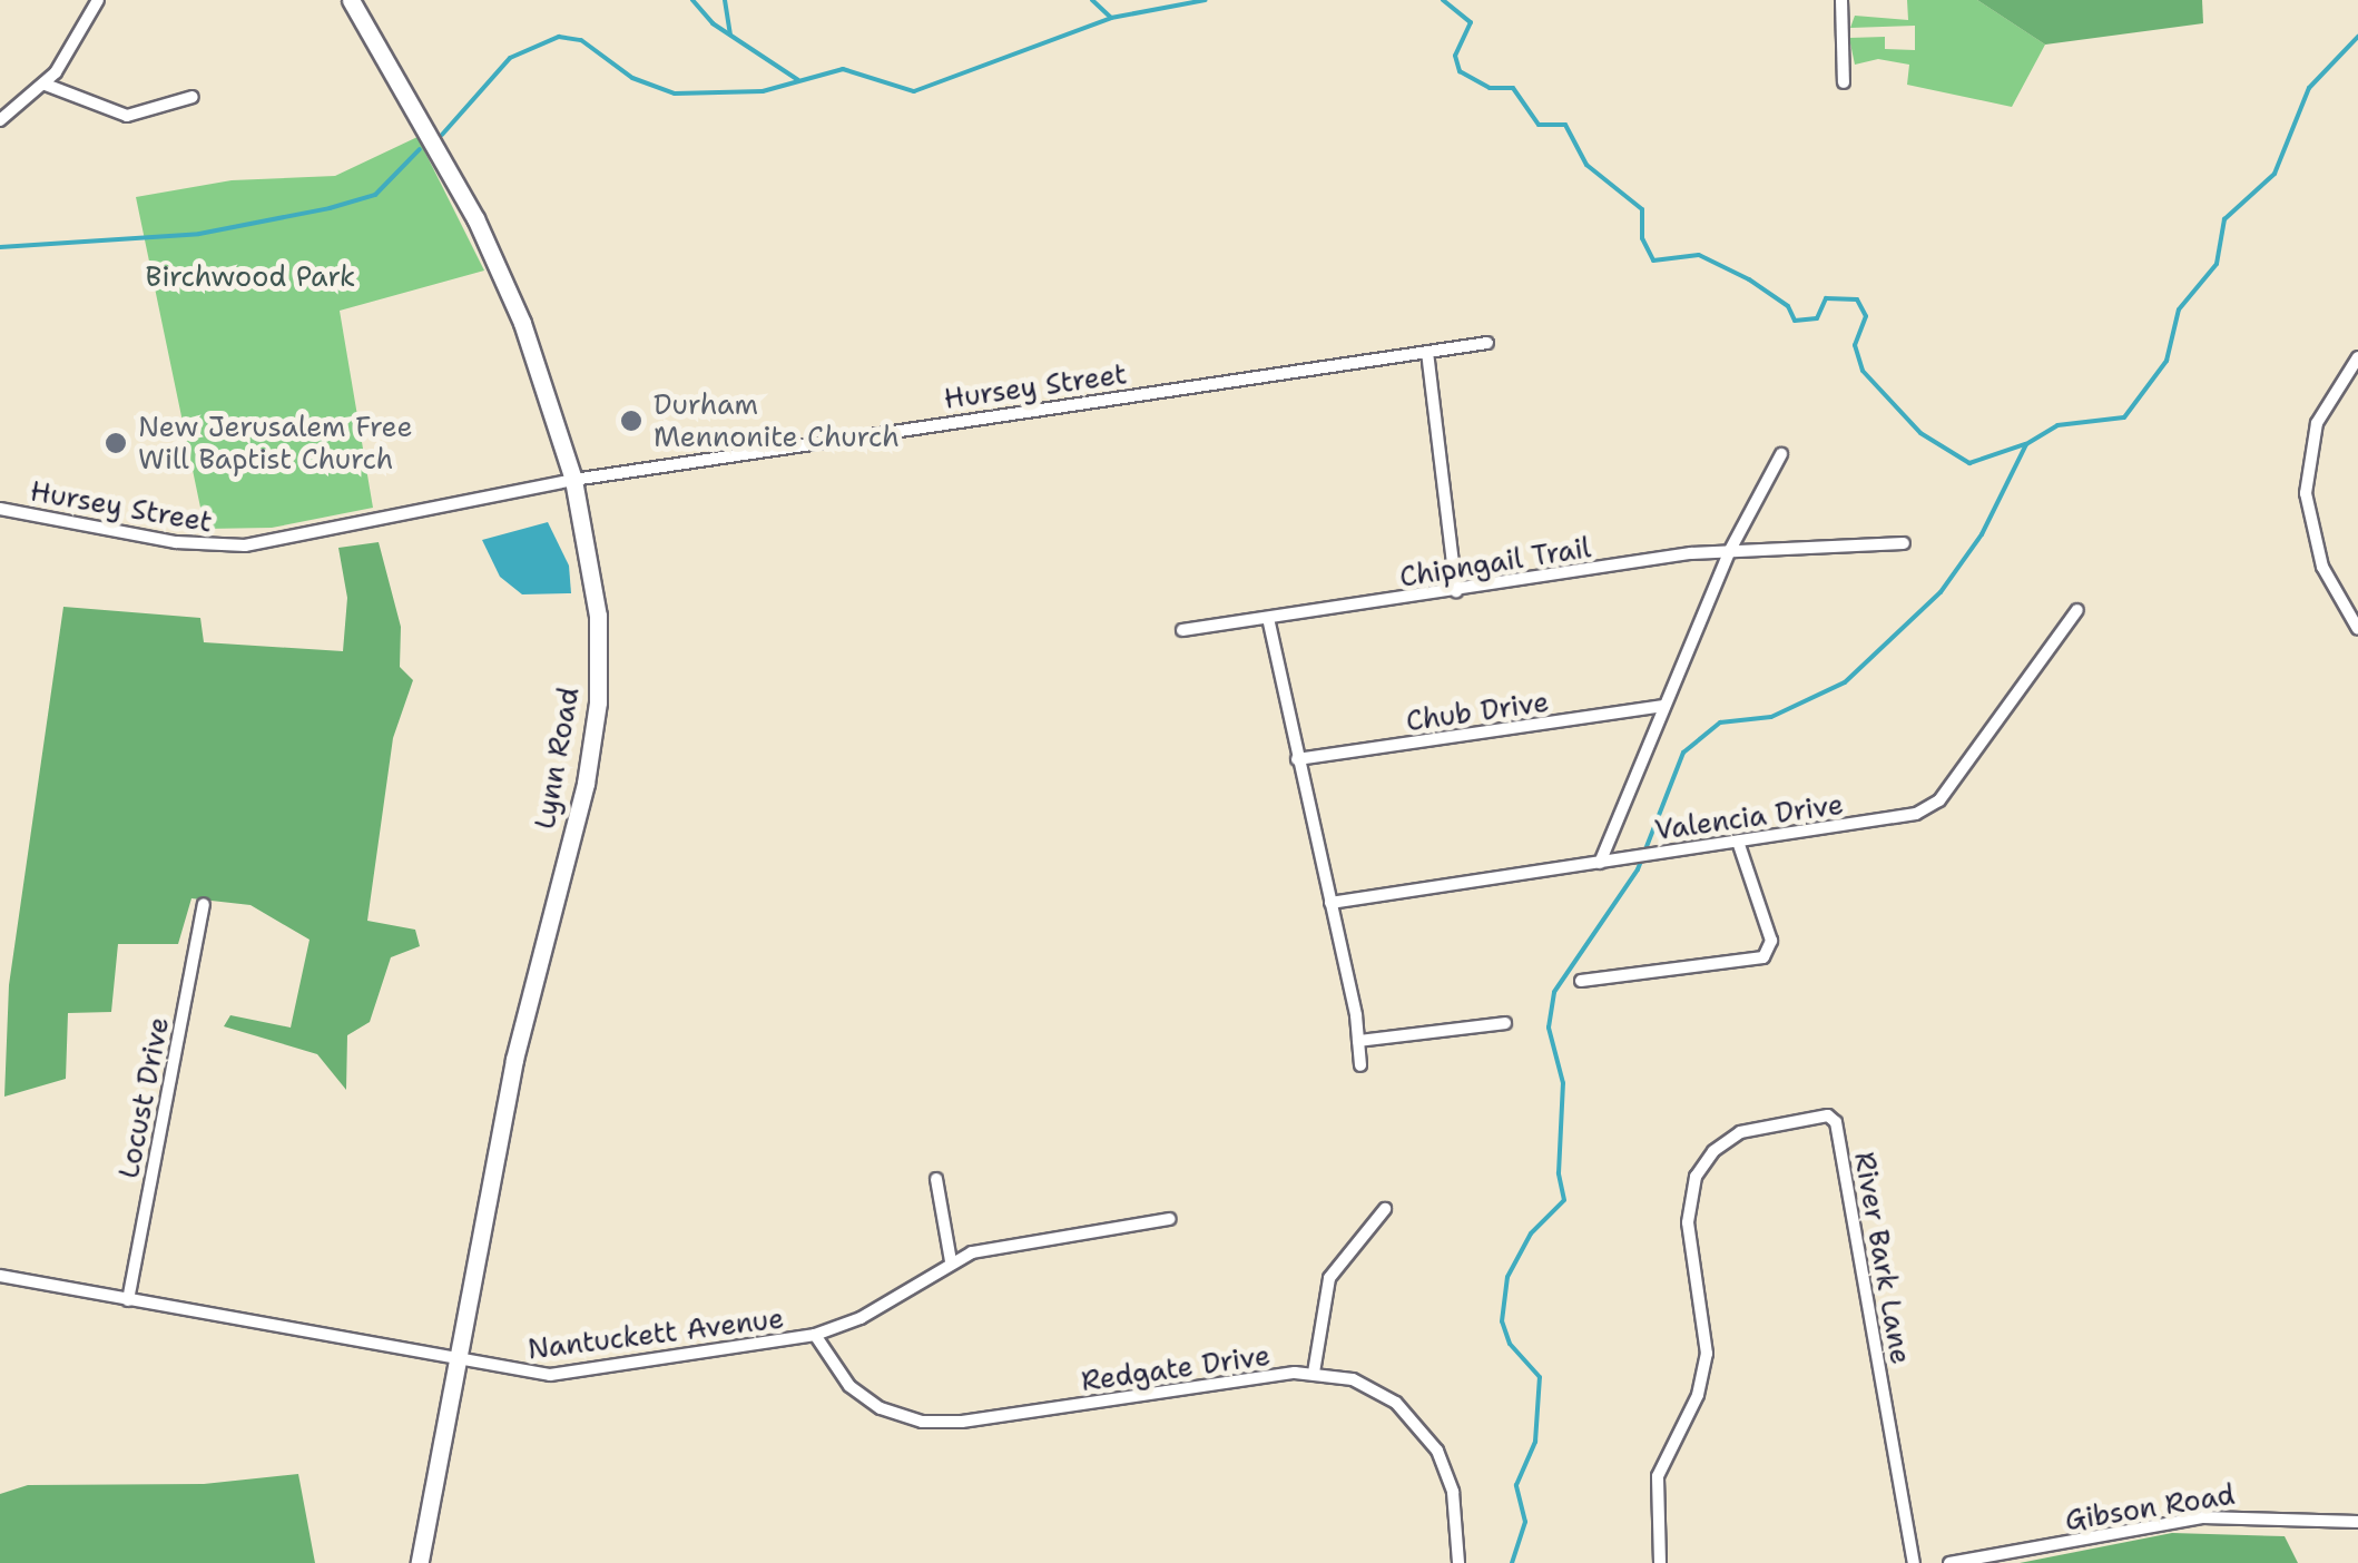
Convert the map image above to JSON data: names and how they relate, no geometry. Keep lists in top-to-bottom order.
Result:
{
  "streets": {
    "street": [
      "Hursey Street",
      "Chipngail Trail",
      "Chub Drive",
      "Lynn Road",
      "Valencia Drive",
      "Locust Drive",
      "River Bark Lane",
      "Nantuckett Avenue",
      "Redgate Drive",
      "Gibson Road"
    ]
  },
  "crossings": [
    ["Hursey Street", "Lynn Road"],
    ["Lynn Road", "Nantuckett Avenue"],
    ["Locust Drive", "Nantuckett Avenue"],
    ["Nantuckett Avenue", "Redgate Drive"]
  ],
  "parks": ["Birchwood Park"],
  "places": ["Durham Mennonite Church", "New Jerusalem Free Will Baptist Church"]
}
